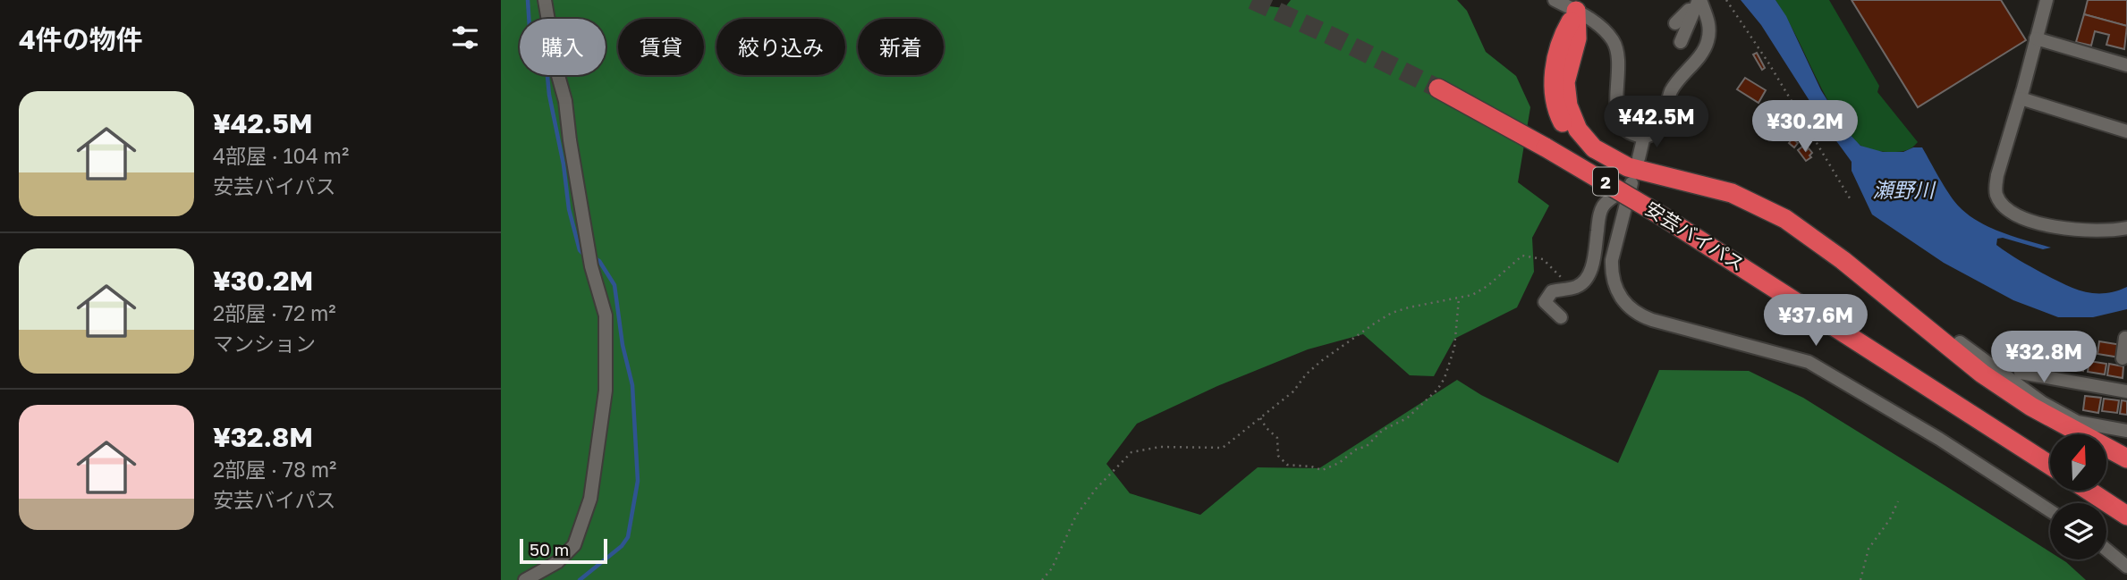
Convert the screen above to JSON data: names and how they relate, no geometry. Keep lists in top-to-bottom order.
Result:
{
  "streets": {
    "highway": ["2", "安芸バイパス"]
  },
  "water": ["瀬野川"],
  "scale_bar": "50 m",
  "north": "top",
  "page": {
    "heading": "4件の物件",
    "chip": [
      "購入",
      "賃貸",
      "絞り込み",
      "新着"
    ],
    "list": [
      {
        "name": "¥42.5M",
        "note": "4部屋 · 104 m² · 安芸バイパス"
      },
      {
        "name": "¥30.2M",
        "note": "2部屋 · 72 m² · マンション"
      },
      {
        "name": "¥32.8M",
        "note": "2部屋 · 78 m² · 安芸バイパス"
      }
    ],
    "price": [
      "¥42.5M",
      "¥30.2M",
      "¥37.6M",
      "¥32.8M"
    ],
    "scale": "50 m"
  }
}
